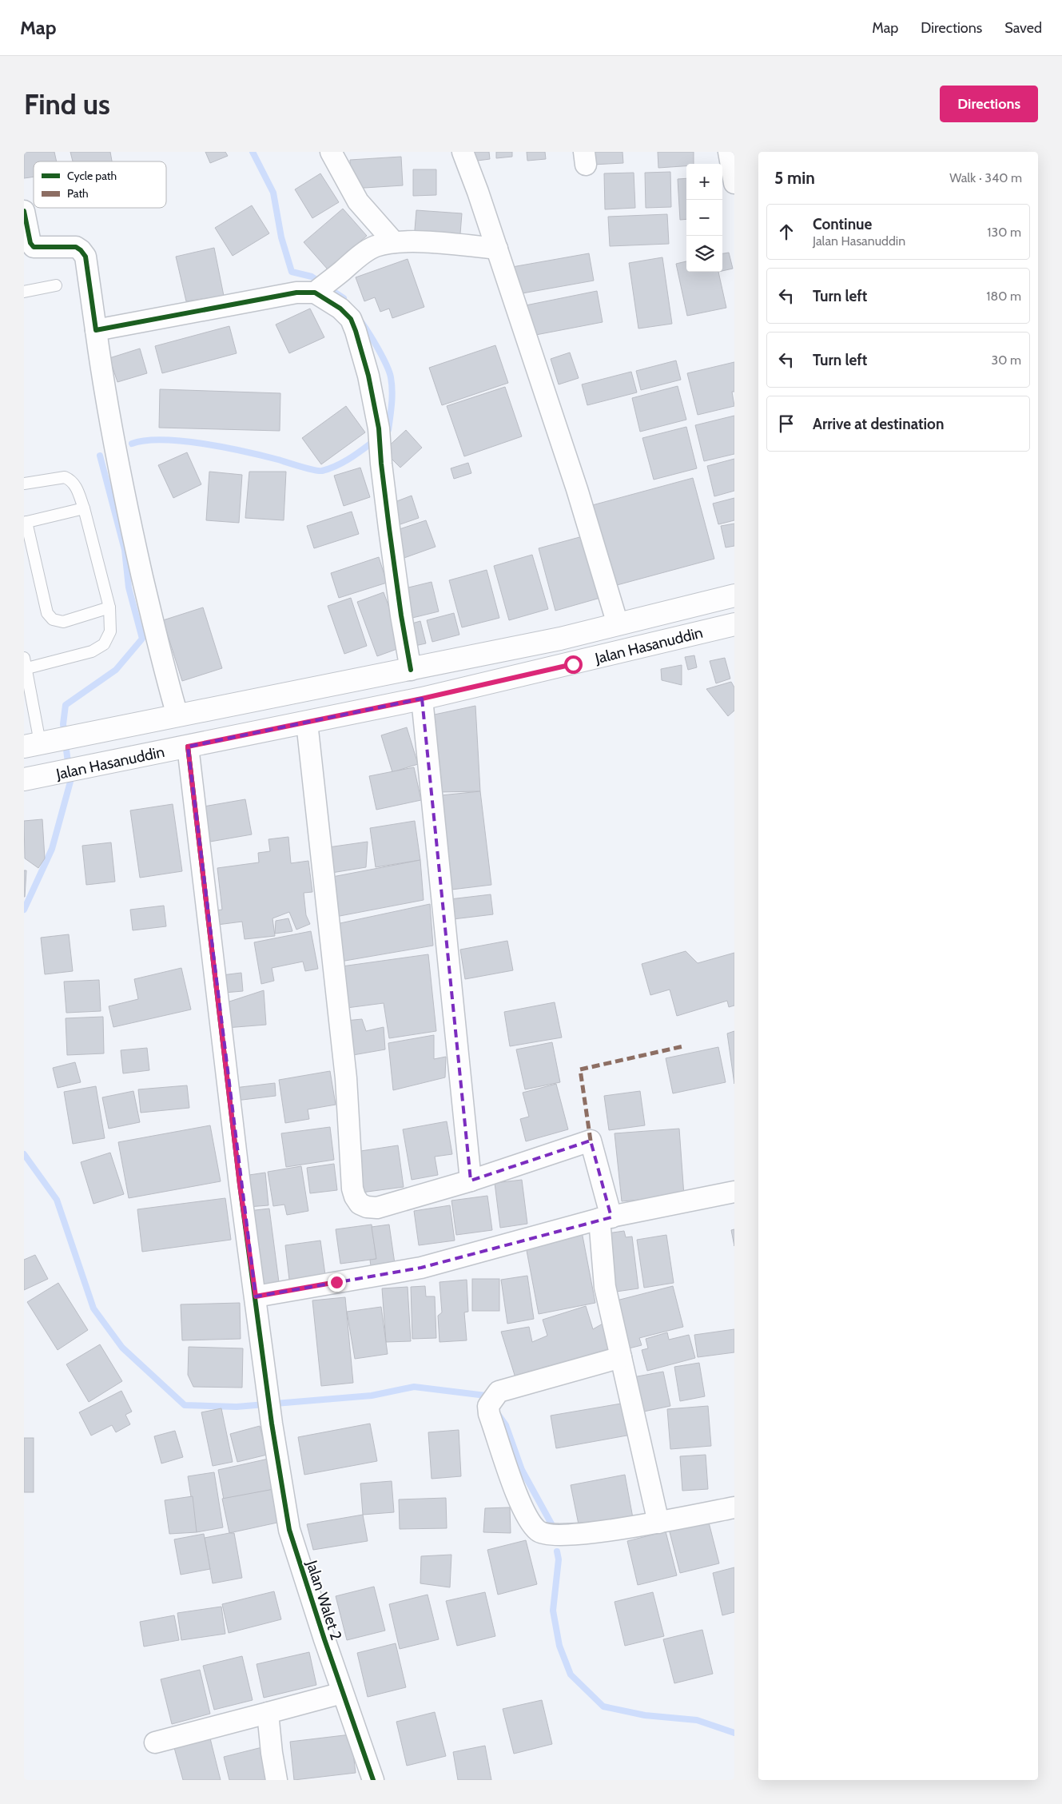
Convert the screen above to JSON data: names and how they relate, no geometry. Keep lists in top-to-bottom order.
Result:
{
  "streets": {
    "street": ["Jalan Hasanuddin", "Jalan Walet 2"]
  },
  "crossings": [
    ["Jalan Hasanuddin", "Jalan Walet 2"]
  ],
  "legend": ["Cycle path", "Path"],
  "page": {
    "header": "Map",
    "nav": ["Map", "Directions", "Saved"],
    "buttons": "Directions",
    "title": "Find us",
    "heading": ["5 min", "Walk · 340 m"],
    "map_buttons": ["+", "−"],
    "list": [
      ["Continue", "Jalan Hasanuddin", "130 m"],
      ["Turn left", "180 m"],
      ["Turn left", "30 m"],
      "Arrive at destination"
    ]
  }
}
